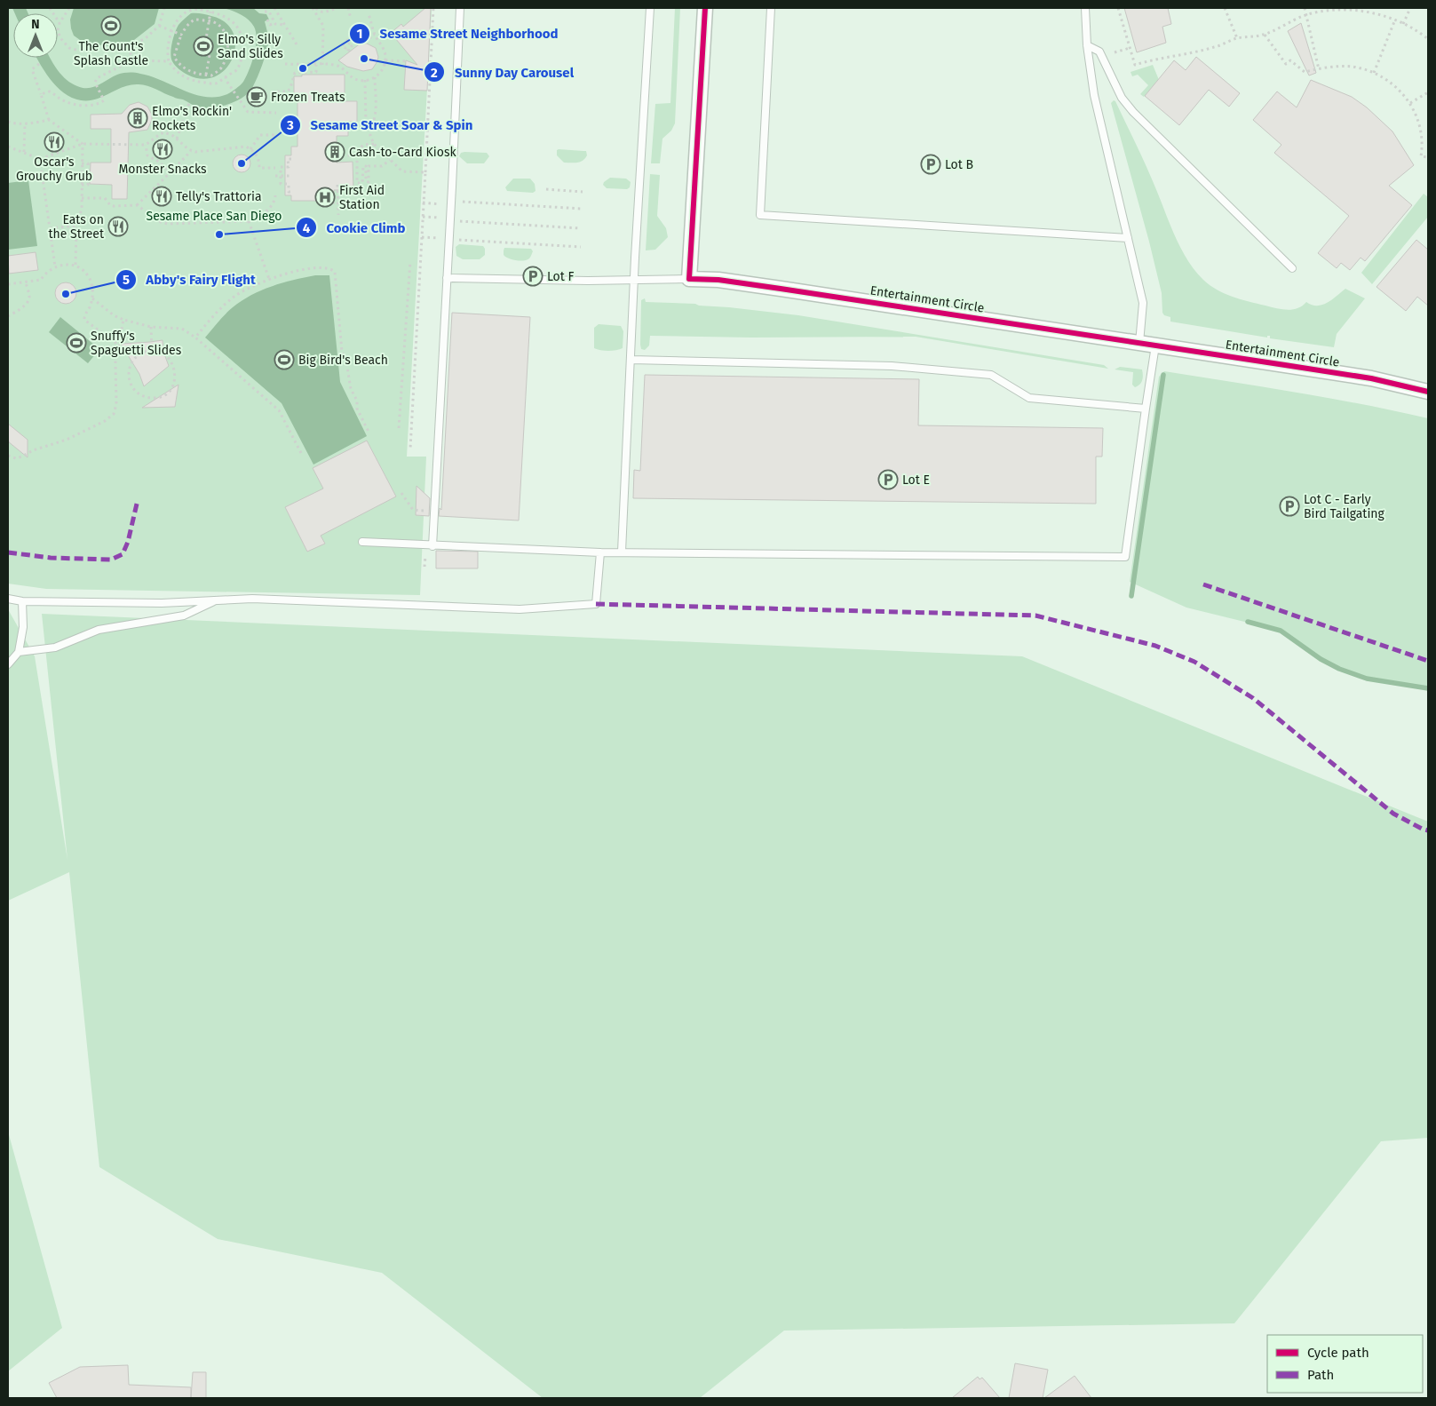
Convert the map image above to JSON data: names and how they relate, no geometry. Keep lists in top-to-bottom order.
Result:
{
  "streets": {
    "street": ["Entertainment Circle"]
  },
  "parks": ["Sesame Place San Diego"],
  "places": {
    "sports": [
      "The Count's Splash Castle",
      "Elmo's Silly Sand Slides",
      "Snuffy's Spaguetti Slides",
      "Big Bird's Beach"
    ],
    "other": [
      "Sunny Day Carousel",
      "Sesame Street Neighborhood",
      "Sesame Street Soar & Spin",
      "Cookie Climb",
      "Abby's Fairy Flight"
    ],
    "cafe": ["Frozen Treats"],
    "building": ["Elmo's Rockin' Rockets", "Cash-to-Card Kiosk"],
    "restaurant": [
      "Oscar's Grouchy Grub",
      "Monster Snacks",
      "Telly's Trattoria",
      "Eats on the Street"
    ],
    "parking": [
      "Lot B",
      "Lot F",
      "Lot E",
      "Lot C - Early Bird Tailgating"
    ],
    "hospital": ["First Aid Station"]
  },
  "legend": ["Cycle path", "Path"],
  "north": "top"
}
